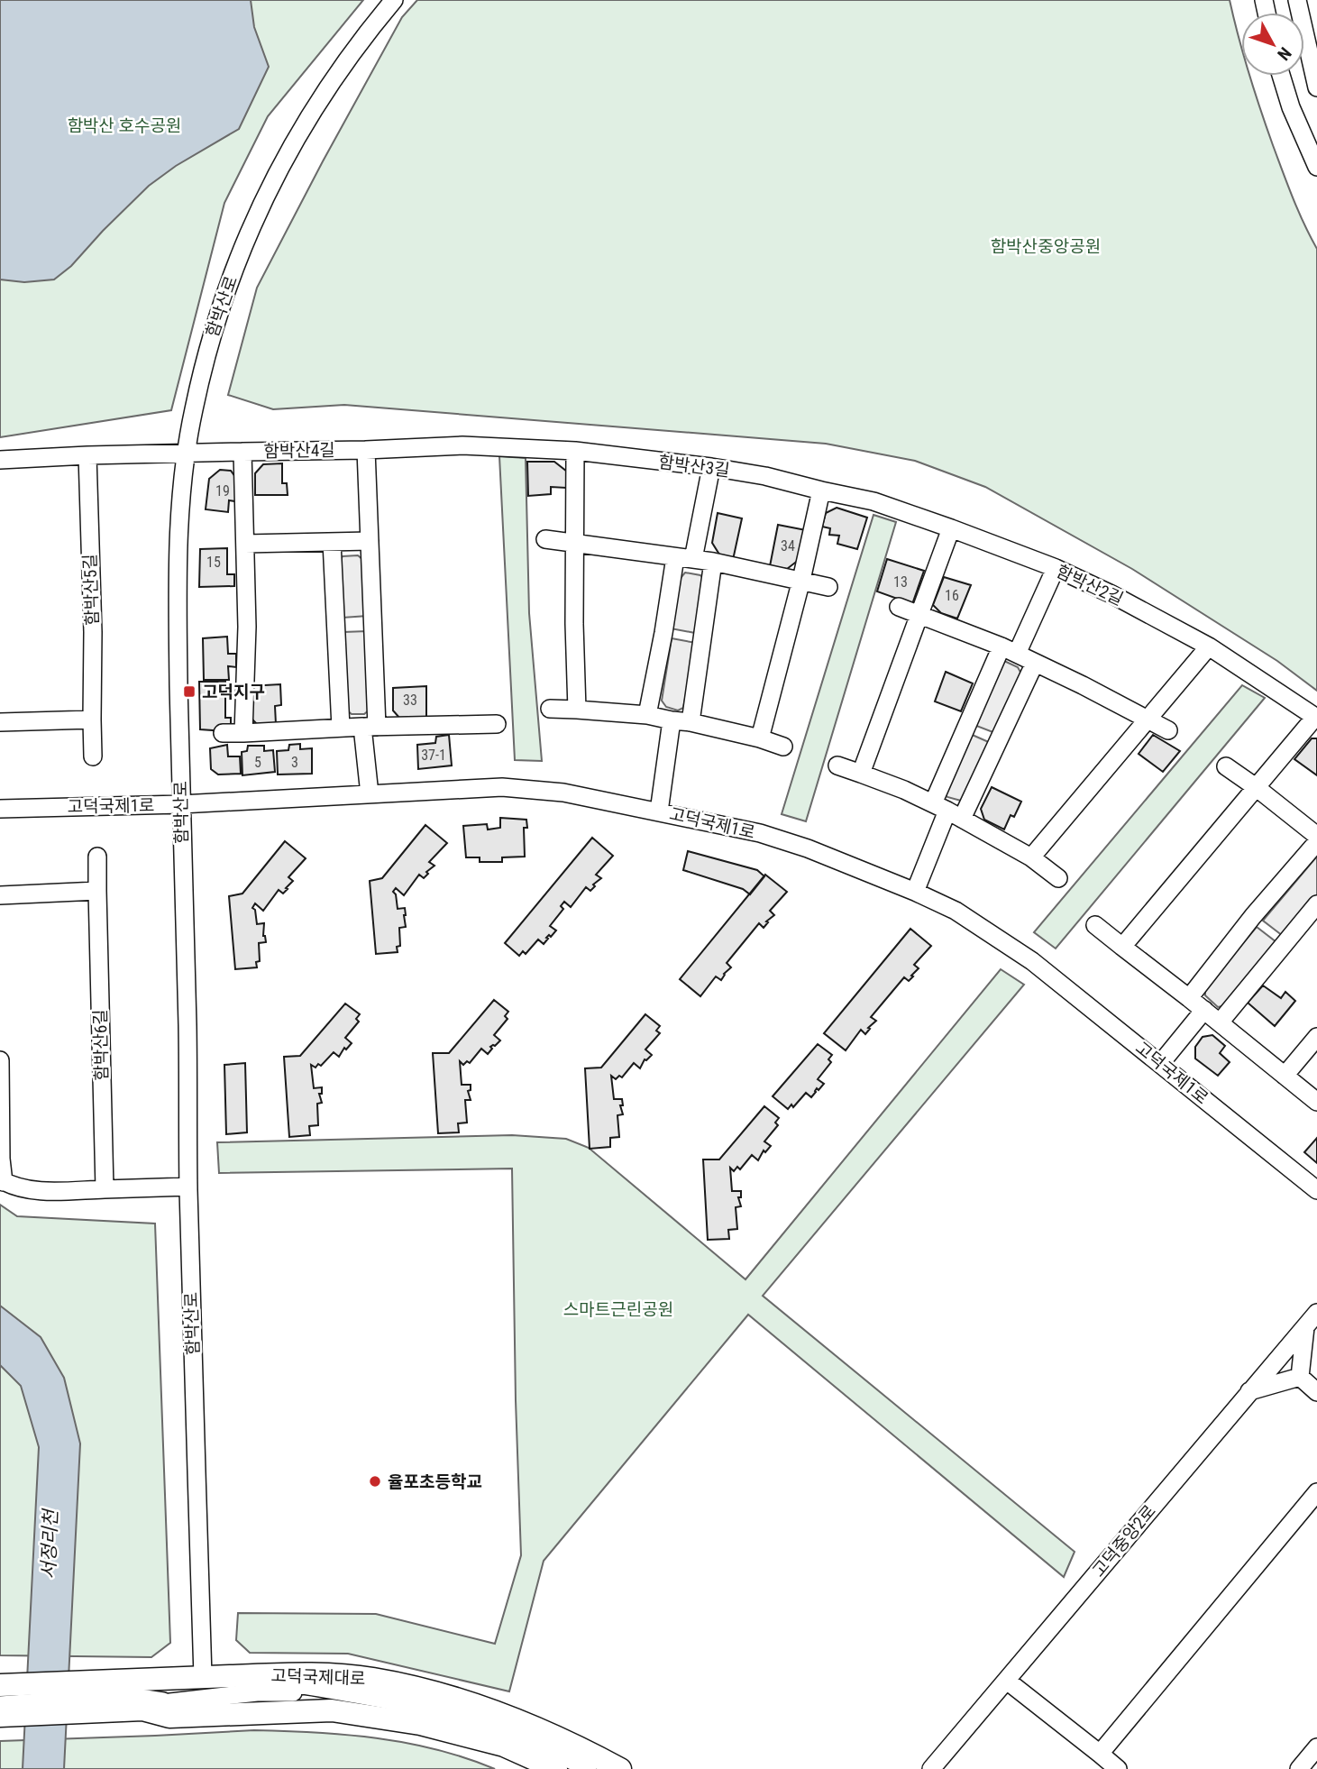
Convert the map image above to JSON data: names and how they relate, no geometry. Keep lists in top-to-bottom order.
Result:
{
  "streets": {
    "main road": ["고덕국제대로"],
    "street": [
      "함박산로",
      "함박산4길",
      "함박산3길",
      "함박산2길",
      "함박산5길",
      "고덕국제1로",
      "함박산6길",
      "고덕중앙2로"
    ]
  },
  "crossings": [
    ["함박산로", "고덕국제1로"],
    ["함박산로", "고덕국제대로"],
    ["함박산4길", "함박산3길"],
    ["함박산3길", "함박산2길"]
  ],
  "water": ["서정리천"],
  "parks": ["함박산 호수공원", "함박산중앙공원", "스마트근린공원"],
  "places": {
    "transit": ["고덕지구"],
    "other": ["율포초등학교"]
  },
  "house_numbers": [
    "19",
    "34",
    "15",
    "13",
    "16",
    "33",
    "37-1",
    "5",
    "3"
  ],
  "north": "bottom right"
}
